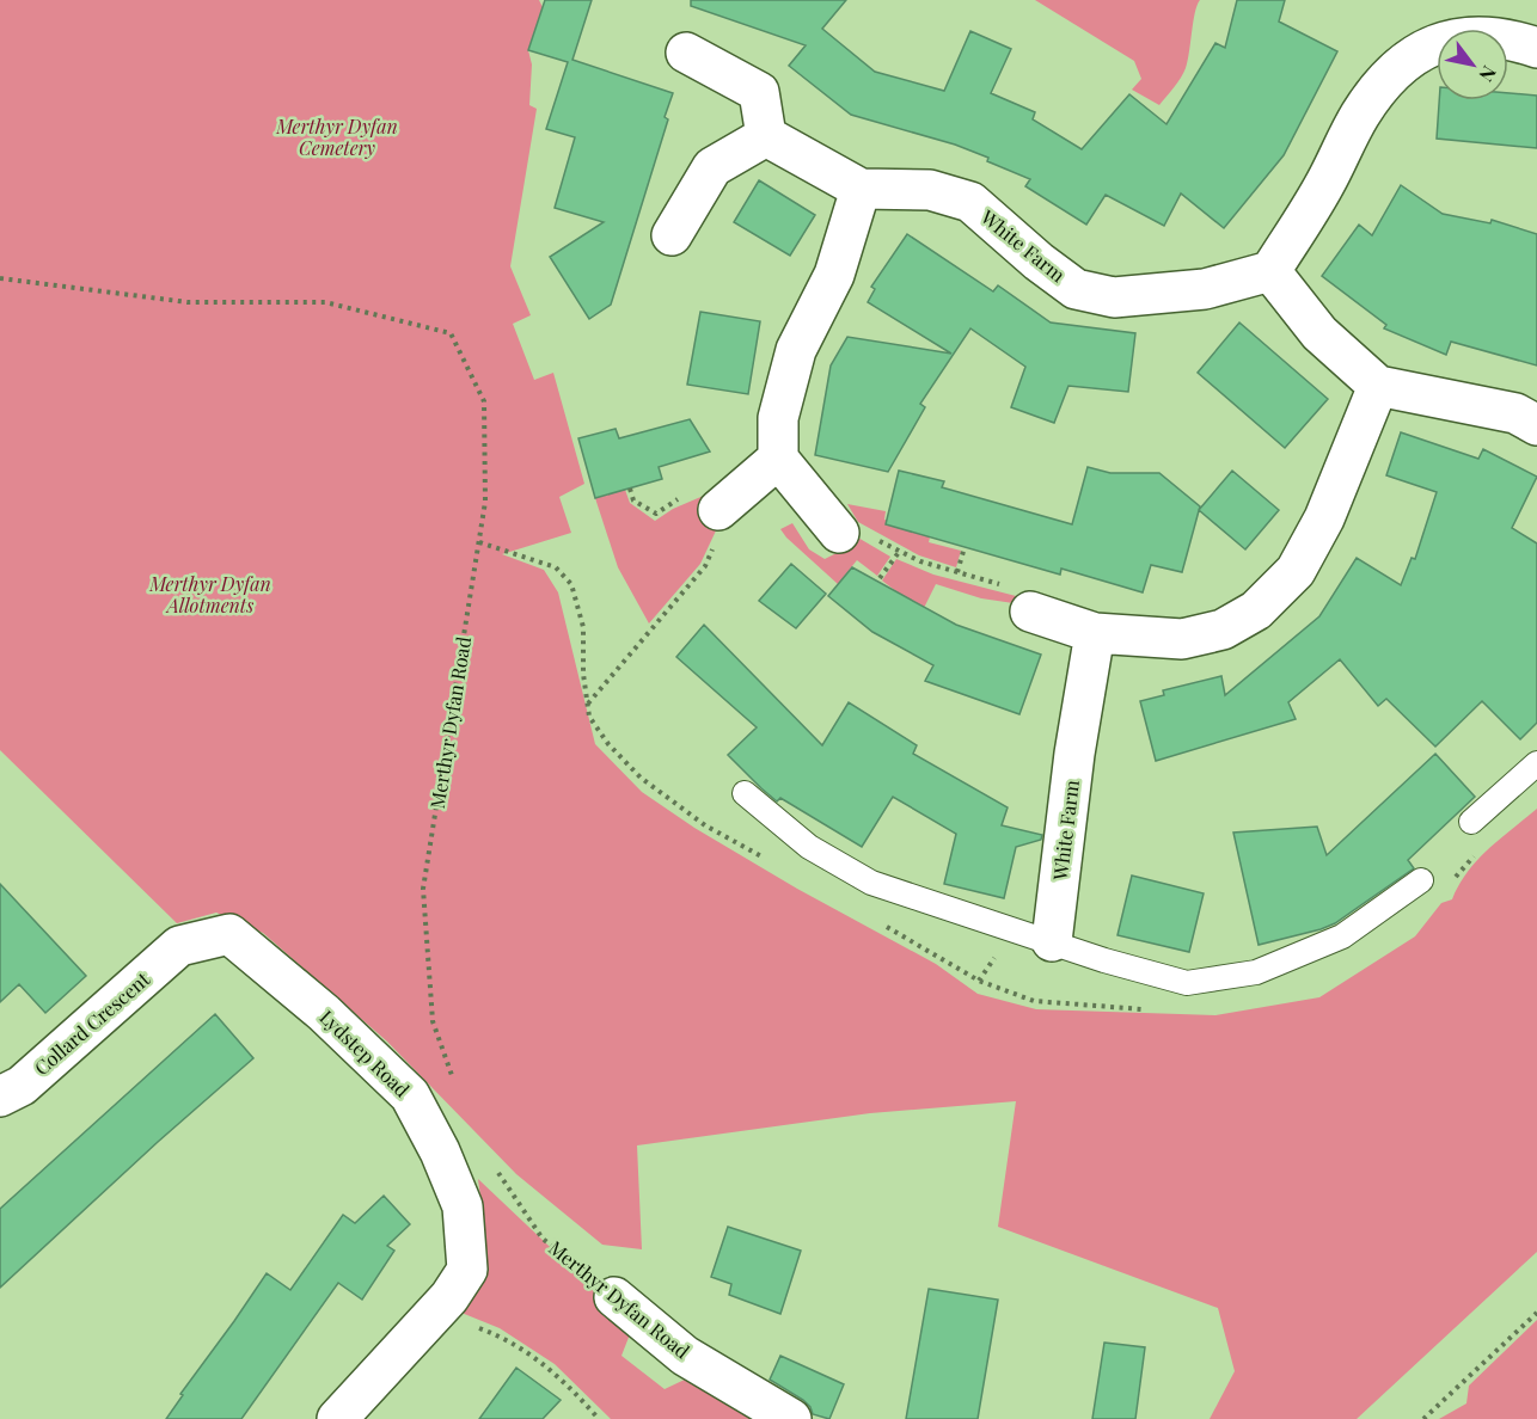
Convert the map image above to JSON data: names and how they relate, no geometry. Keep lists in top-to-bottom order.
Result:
{
  "streets": {
    "street": [
      "White Farm",
      "Merthyr Dyfan Road",
      "Collard Crescent",
      "Lydstep Road"
    ]
  },
  "crossings": [
    ["Collard Crescent", "Lydstep Road"]
  ],
  "parks": ["Merthyr Dyfan Cemetery", "Merthyr Dyfan Allotments"],
  "north": "bottom right"
}
